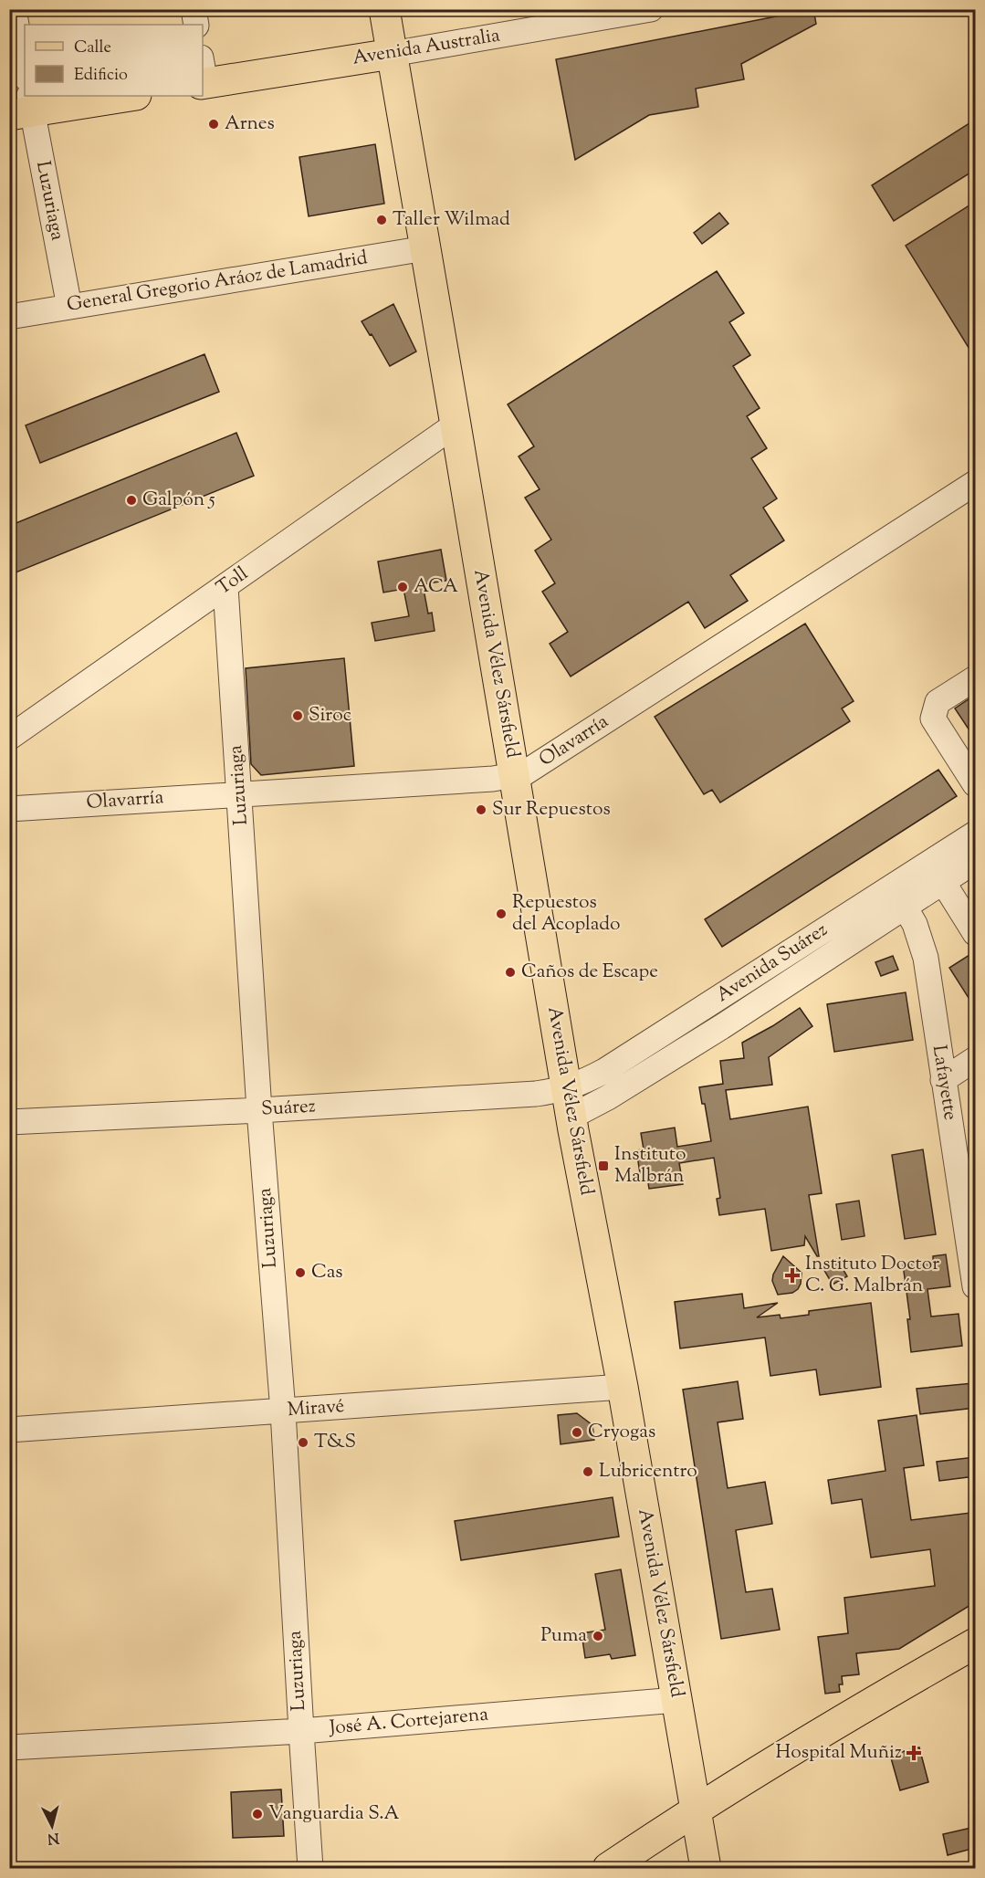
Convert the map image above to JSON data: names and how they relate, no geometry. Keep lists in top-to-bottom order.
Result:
{
  "streets": {
    "main road": ["Avenida Australia", "Avenida Vélez Sársfield"],
    "street": [
      "Luzuriaga",
      "General Gregorio Aráoz de Lamadrid",
      "Toll",
      "Olavarría",
      "Avenida Suárez",
      "Lafayette",
      "Suárez",
      "Miravé",
      "José A. Cortejarena"
    ]
  },
  "crossings": [
    ["Avenida Australia", "Avenida Vélez Sársfield"],
    ["Luzuriaga", "General Gregorio Aráoz de Lamadrid"],
    ["Luzuriaga", "Toll"],
    ["Luzuriaga", "Olavarría"],
    ["Luzuriaga", "Suárez"],
    ["Luzuriaga", "Miravé"],
    ["Luzuriaga", "José A. Cortejarena"],
    ["General Gregorio Aráoz de Lamadrid", "Avenida Vélez Sársfield"],
    ["Toll", "Avenida Vélez Sársfield"],
    ["Avenida Vélez Sársfield", "Olavarría"],
    ["Avenida Vélez Sársfield", "Avenida Suárez"],
    ["Avenida Vélez Sársfield", "Suárez"],
    ["Avenida Vélez Sársfield", "Miravé"],
    ["Avenida Vélez Sársfield", "José A. Cortejarena"],
    ["Avenida Suárez", "Lafayette"],
    ["Avenida Suárez", "Suárez"]
  ],
  "places": {
    "other": [
      "Arnes",
      "Taller Wilmad",
      "Galpón 5",
      "ACA",
      "Siroc",
      "Sur Repuestos",
      "Repuestos del Acoplado",
      "Caños de Escape",
      "Cas",
      "Cryogas",
      "T&S",
      "Lubricentro",
      "Puma",
      "Vanguardia S.A"
    ],
    "transit": ["Instituto Malbrán"],
    "health": ["Instituto Doctor C. G. Malbrán", "Hospital Muñiz"]
  },
  "legend": ["Calle", "Edificio"],
  "north": "bottom"
}
